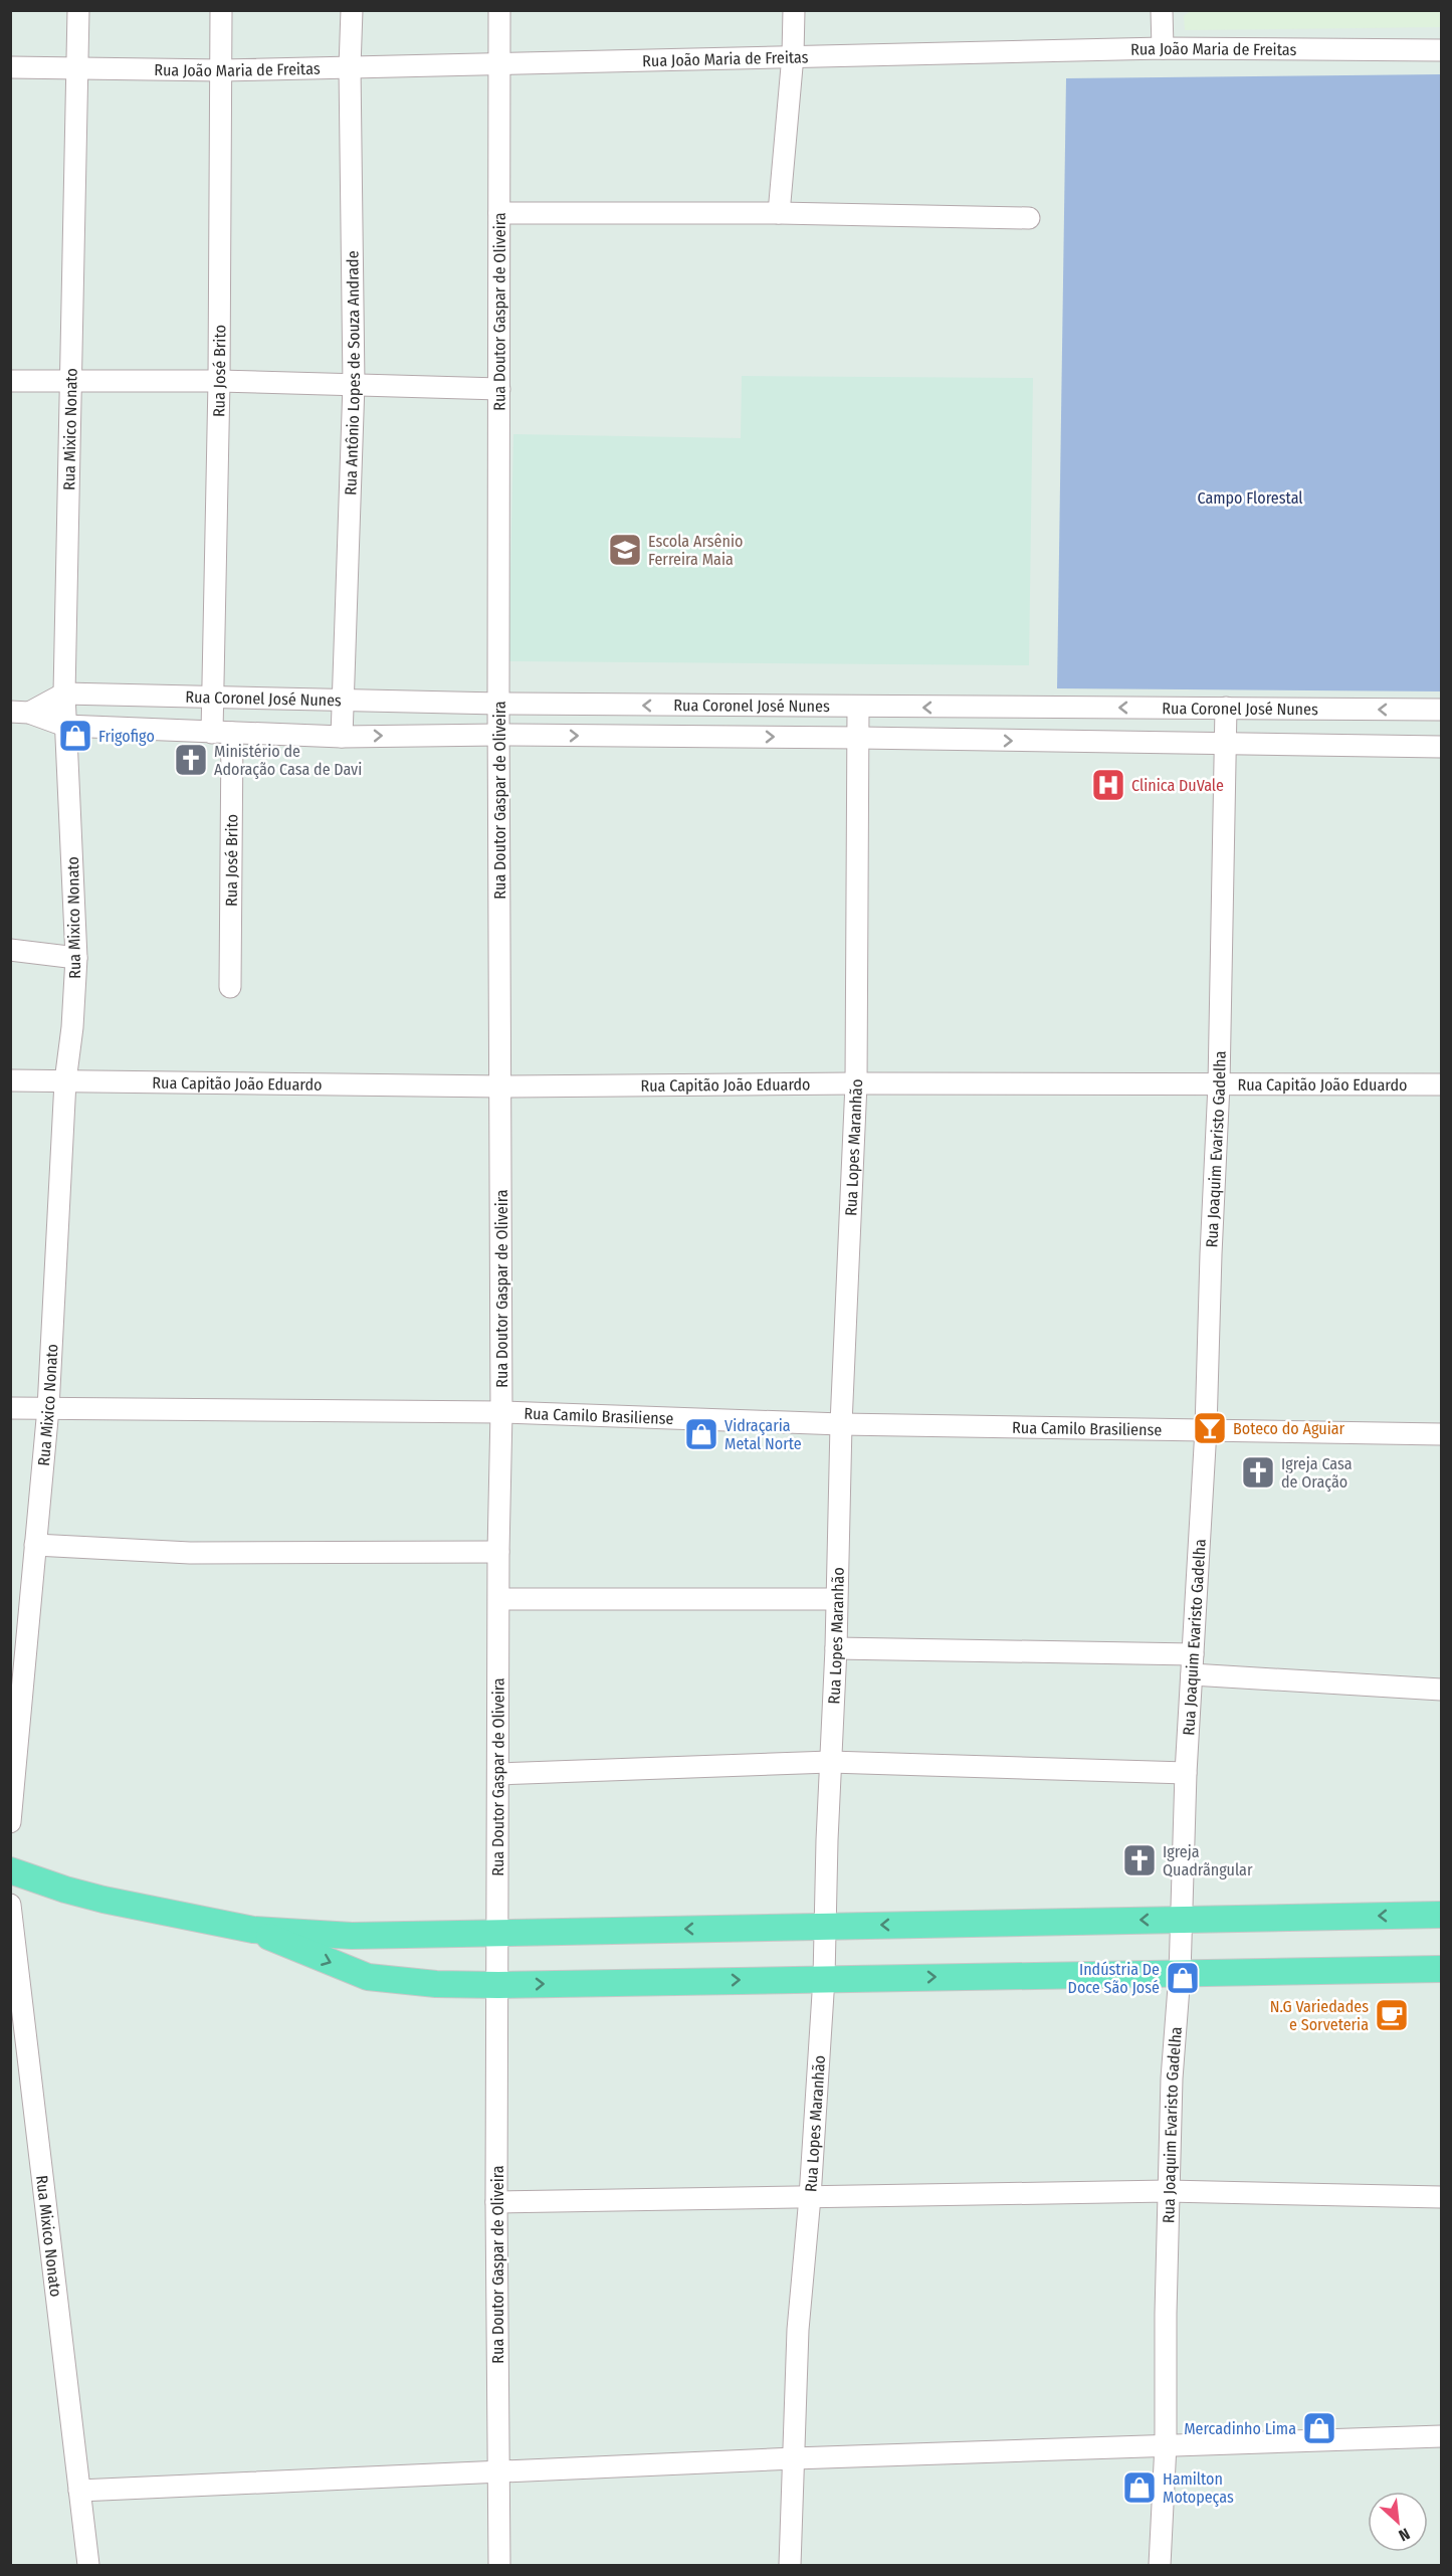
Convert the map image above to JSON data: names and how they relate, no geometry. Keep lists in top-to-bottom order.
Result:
{
  "streets": {
    "street": [
      "Rua João Maria de Freitas",
      "Rua Doutor Gaspar de Oliveira",
      "Rua José Brito",
      "Rua Antônio Lopes de Souza Andrade",
      "Rua Mixico Nonato",
      "Rua Coronel José Nunes",
      "Rua Capitão João Eduardo",
      "Rua Lopes Maranhão",
      "Rua Joaquim Evaristo Gadelha",
      "Rua Camilo Brasiliense"
    ]
  },
  "crossings": [
    ["Rua João Maria de Freitas", "Rua Doutor Gaspar de Oliveira"],
    ["Rua João Maria de Freitas", "Rua José Brito"],
    ["Rua João Maria de Freitas", "Rua Antônio Lopes de Souza Andrade"],
    ["Rua João Maria de Freitas", "Rua Mixico Nonato"],
    ["Rua Doutor Gaspar de Oliveira", "Rua Coronel José Nunes"],
    ["Rua Doutor Gaspar de Oliveira", "Rua Capitão João Eduardo"],
    ["Rua Doutor Gaspar de Oliveira", "Rua Camilo Brasiliense"],
    ["Rua José Brito", "Rua Coronel José Nunes"],
    ["Rua Antônio Lopes de Souza Andrade", "Rua Coronel José Nunes"],
    ["Rua Mixico Nonato", "Rua Coronel José Nunes"],
    ["Rua Mixico Nonato", "Rua Capitão João Eduardo"],
    ["Rua Mixico Nonato", "Rua Camilo Brasiliense"],
    ["Rua Coronel José Nunes", "Rua Lopes Maranhão"],
    ["Rua Coronel José Nunes", "Rua Joaquim Evaristo Gadelha"],
    ["Rua Capitão João Eduardo", "Rua Lopes Maranhão"],
    ["Rua Capitão João Eduardo", "Rua Joaquim Evaristo Gadelha"],
    ["Rua Lopes Maranhão", "Rua Camilo Brasiliense"],
    ["Rua Joaquim Evaristo Gadelha", "Rua Camilo Brasiliense"]
  ],
  "parks": ["Campo Florestal"],
  "places": {
    "school or university": ["Escola Arsênio Ferreira Maia"],
    "shop": [
      "Frigofigo",
      "Vidraçaria Metal Norte",
      "Indústria De Doce São José",
      "Mercadinho Lima",
      "Hamilton Motopeças"
    ],
    "church": ["Ministério de Adoração Casa de Davi", "Igreja Casa de Oração", "Igreja Quadrãngular"],
    "hospital": ["Clinica DuVale"],
    "bar": ["Boteco do Aguiar"],
    "cafe": ["N.G Variedades e Sorveteria"]
  },
  "north": "bottom right"
}
